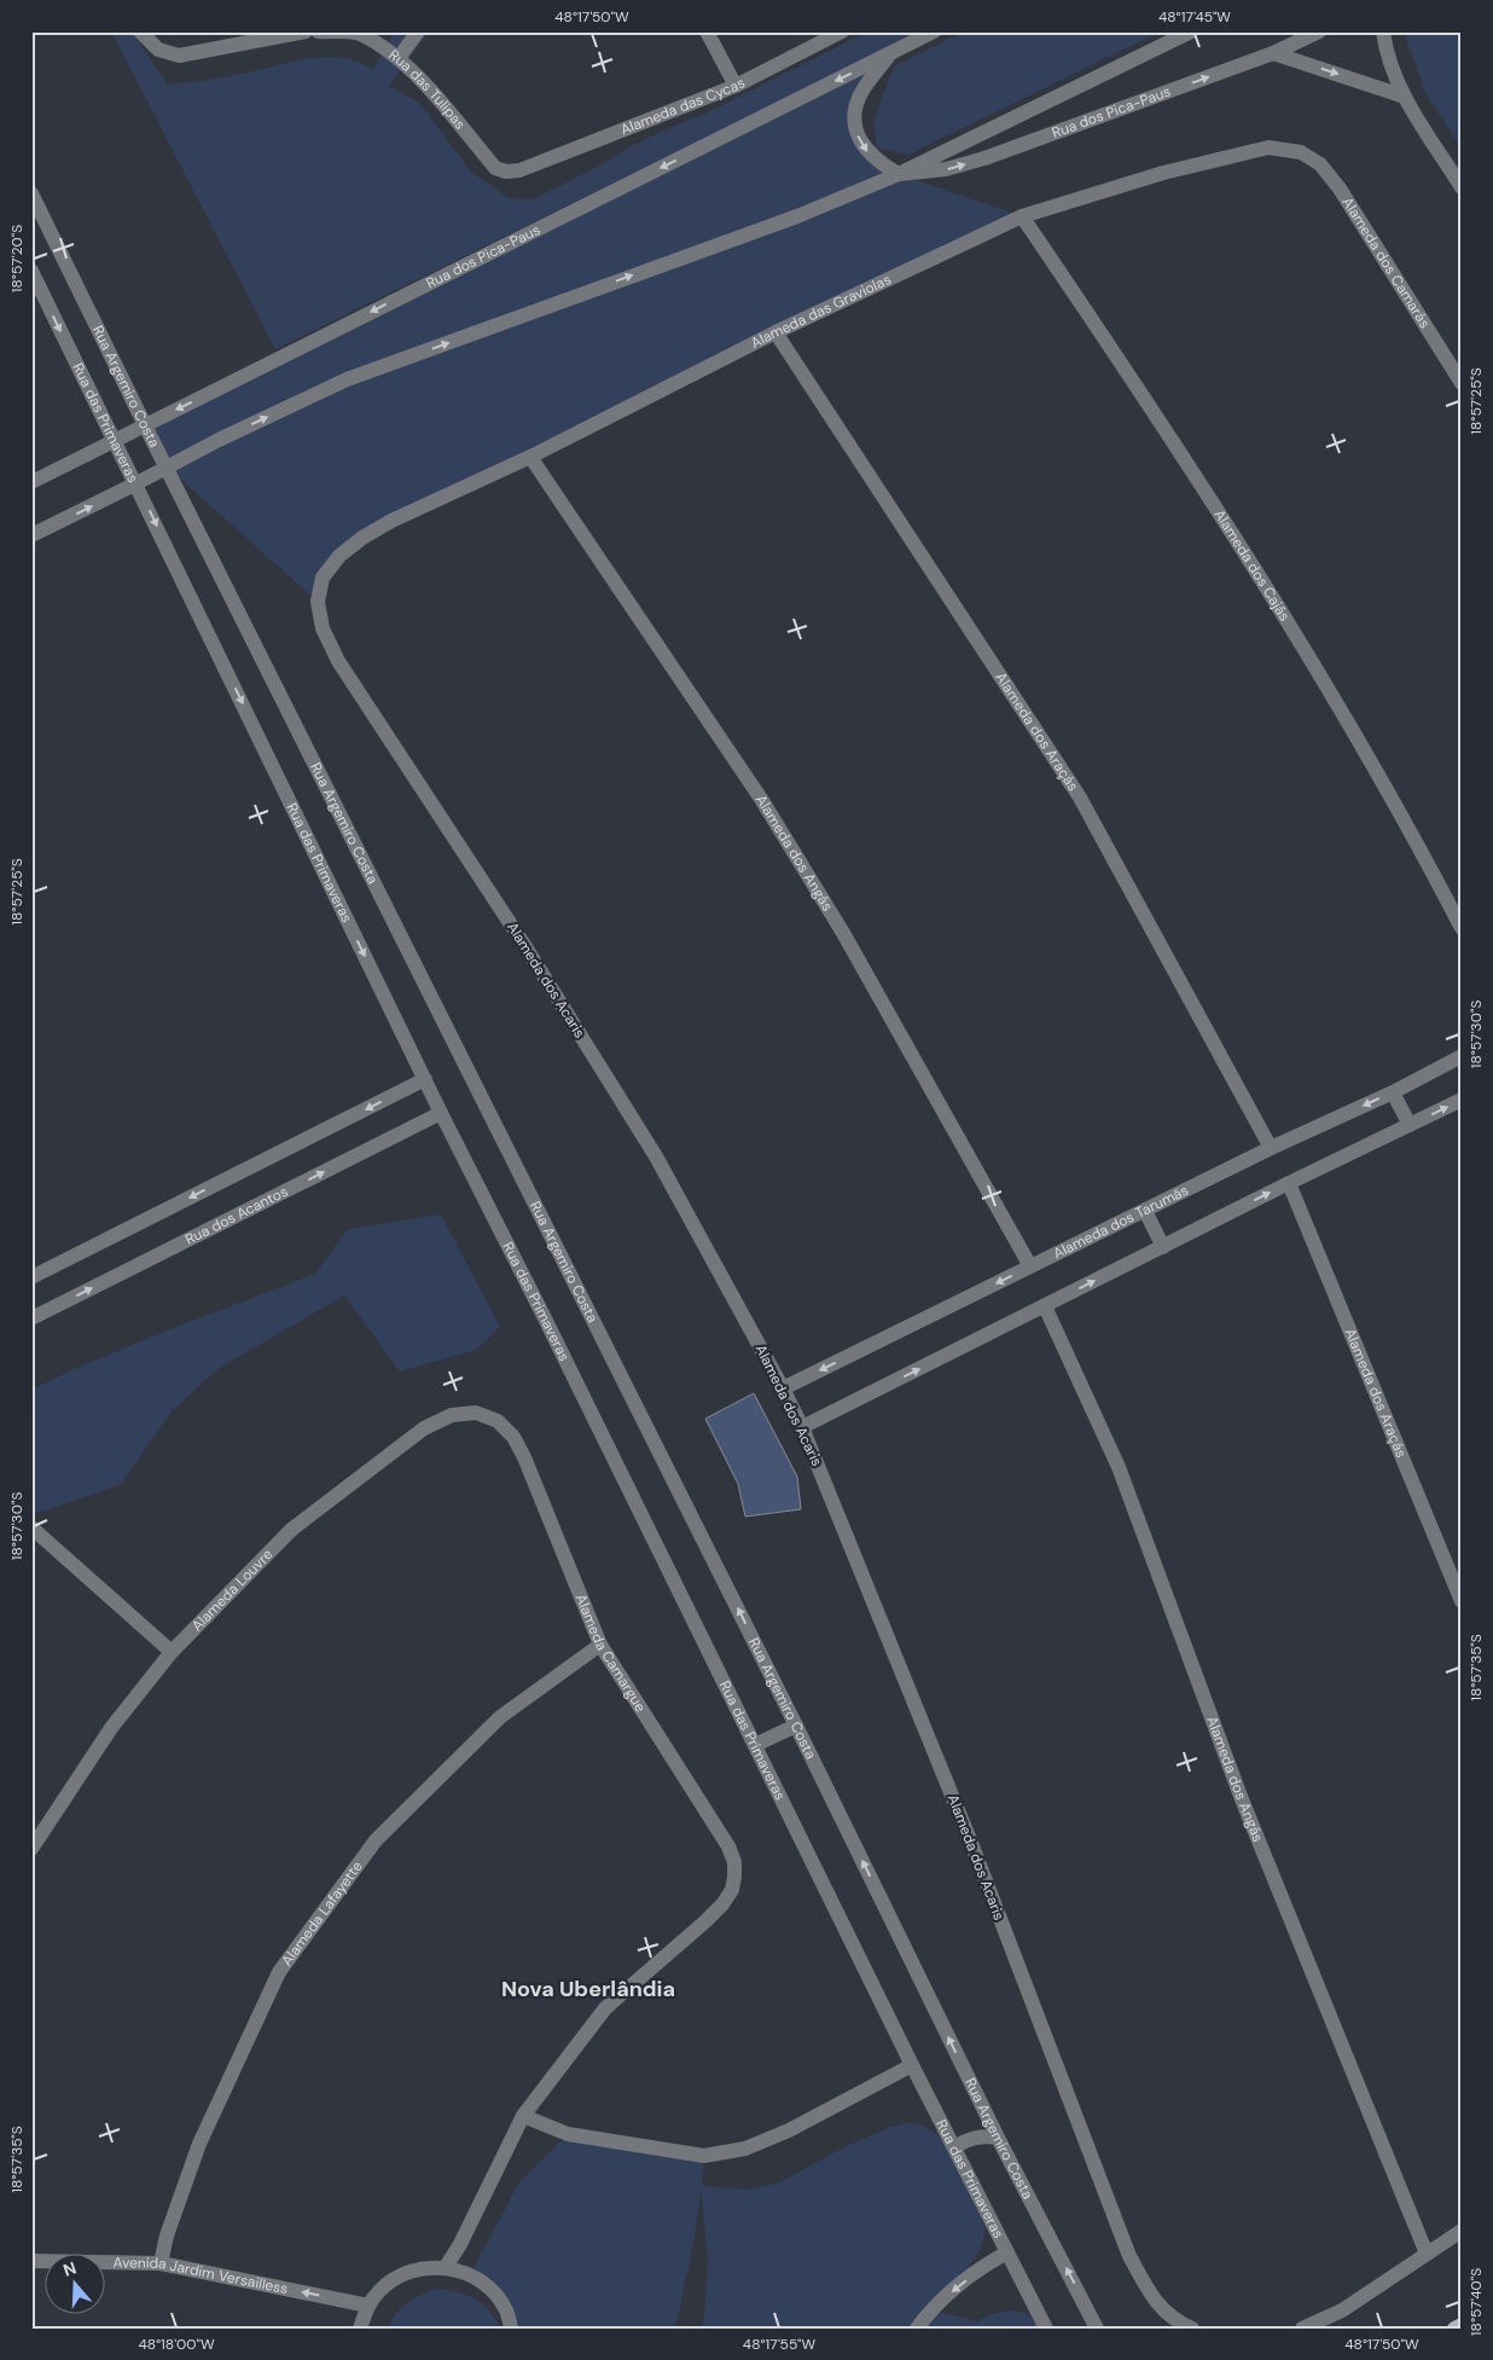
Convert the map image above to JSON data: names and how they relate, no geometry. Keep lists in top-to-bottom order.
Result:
{
  "streets": {
    "street": [
      "Rua das Tulipas",
      "Alameda das Cycas",
      "Rua dos Pica-Paus",
      "Alameda dos Camarás",
      "Alameda das Graviolas",
      "Rua Argemiro Costa",
      "Rua das Primaveras",
      "Alameda dos Cajás",
      "Alameda dos Araçás",
      "Alameda dos Angás",
      "Alameda dos Acaris",
      "Rua dos Acantos",
      "Alameda dos Tarumãs",
      "Alameda Louvre",
      "Alameda Camargue",
      "Alameda Lafayette",
      "Avenida Jardim Versailless"
    ]
  },
  "crossings": [
    ["Rua das Tulipas", "Alameda das Cycas"],
    ["Rua dos Pica-Paus", "Rua Argemiro Costa"],
    ["Rua dos Pica-Paus", "Rua das Primaveras"],
    ["Alameda dos Camarás", "Alameda das Graviolas"],
    ["Alameda das Graviolas", "Alameda dos Cajás"],
    ["Alameda das Graviolas", "Alameda dos Araçás"],
    ["Alameda das Graviolas", "Alameda dos Angás"],
    ["Alameda das Graviolas", "Alameda dos Acaris"],
    ["Rua das Primaveras", "Rua dos Acantos"],
    ["Alameda dos Araçás", "Alameda dos Tarumãs"],
    ["Alameda dos Angás", "Alameda dos Tarumãs"],
    ["Alameda dos Acaris", "Alameda dos Tarumãs"],
    ["Alameda Louvre", "Alameda Camargue"],
    ["Alameda Camargue", "Alameda Lafayette"],
    ["Alameda Lafayette", "Avenida Jardim Versailless"]
  ],
  "one_way": ["Rua Argemiro Costa", "Rua das Primaveras", "Avenida Jardim Versailless"],
  "districts": ["Nova Uberlândia"],
  "north": "top",
  "coordinates": [
    "48°17'50\"W",
    "48°17'45\"W",
    "18°57'20\"S",
    "18°57'25\"S",
    "18°57'30\"S",
    "18°57'35\"S",
    "18°57'40\"S",
    "48°18'00\"W",
    "48°17'55\"W"
  ]
}
